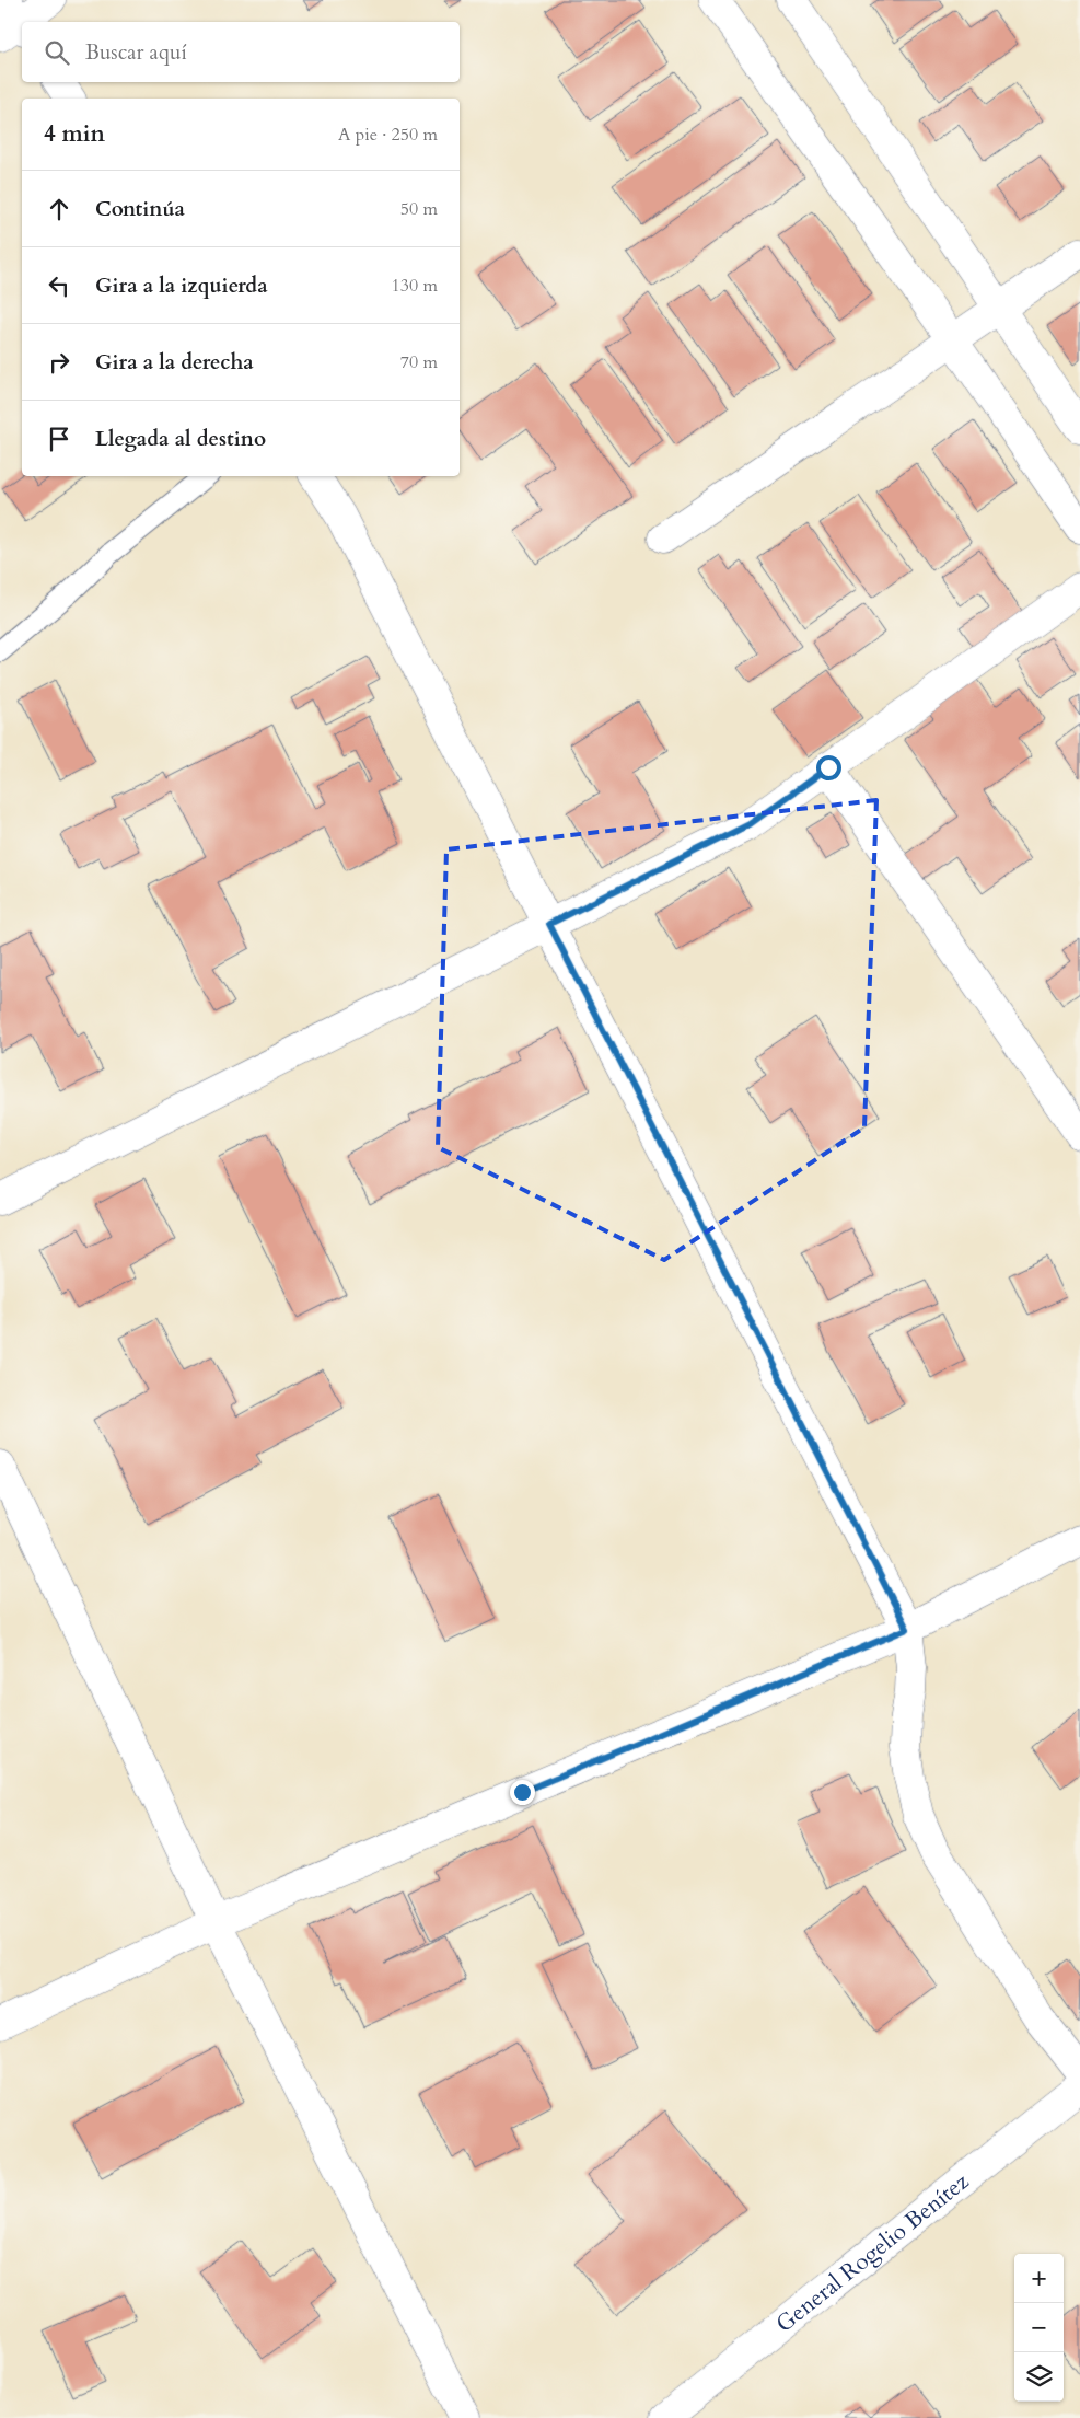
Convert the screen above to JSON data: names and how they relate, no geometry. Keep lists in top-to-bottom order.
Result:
{
  "streets": {
    "street": ["General Rogelio Benítez"]
  },
  "page": {
    "search": "Buscar aquí",
    "heading": ["4 min", "A pie · 250 m"],
    "list": [
      ["Continúa", "50 m"],
      ["Gira a la izquierda", "130 m"],
      ["Gira a la derecha", "70 m"],
      "Llegada al destino"
    ],
    "map_buttons": ["+", "−"]
  }
}
